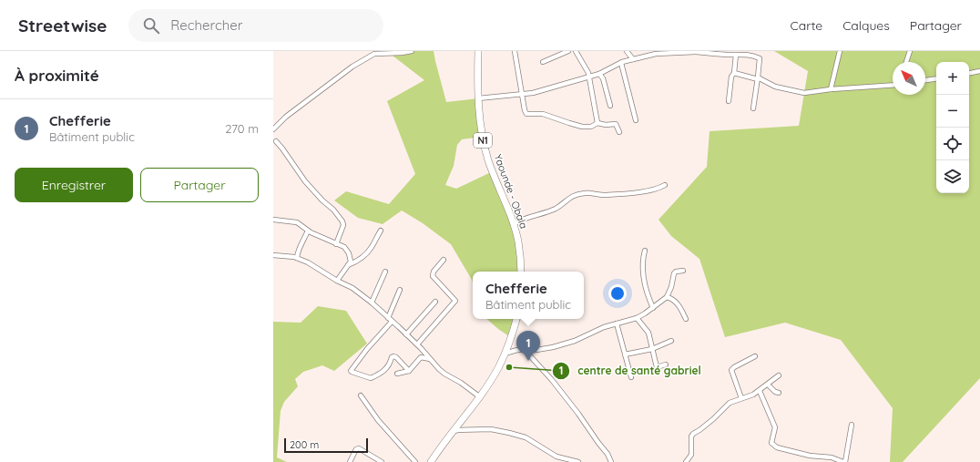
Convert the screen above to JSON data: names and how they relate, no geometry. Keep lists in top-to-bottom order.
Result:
{
  "streets": {
    "highway": ["N1", "Yaounde - Obala"]
  },
  "places": ["centre de santé gabriel"],
  "scale_bar": "200 m",
  "north": "top left",
  "page": {
    "header": "Streetwise",
    "search": "Rechercher",
    "nav": ["Carte", "Calques", "Partager"],
    "heading": "À proximité",
    "map_buttons": ["+", "−"],
    "list": [
      {
        "mark": "1",
        "name": "Chefferie",
        "note": "Bâtiment public",
        "value": "270 m"
      }
    ],
    "buttons": ["Enregistrer", "Partager"],
    "popup": ["Chefferie", "Bâtiment public"],
    "pins": "1",
    "scale": "200 m"
  }
}
